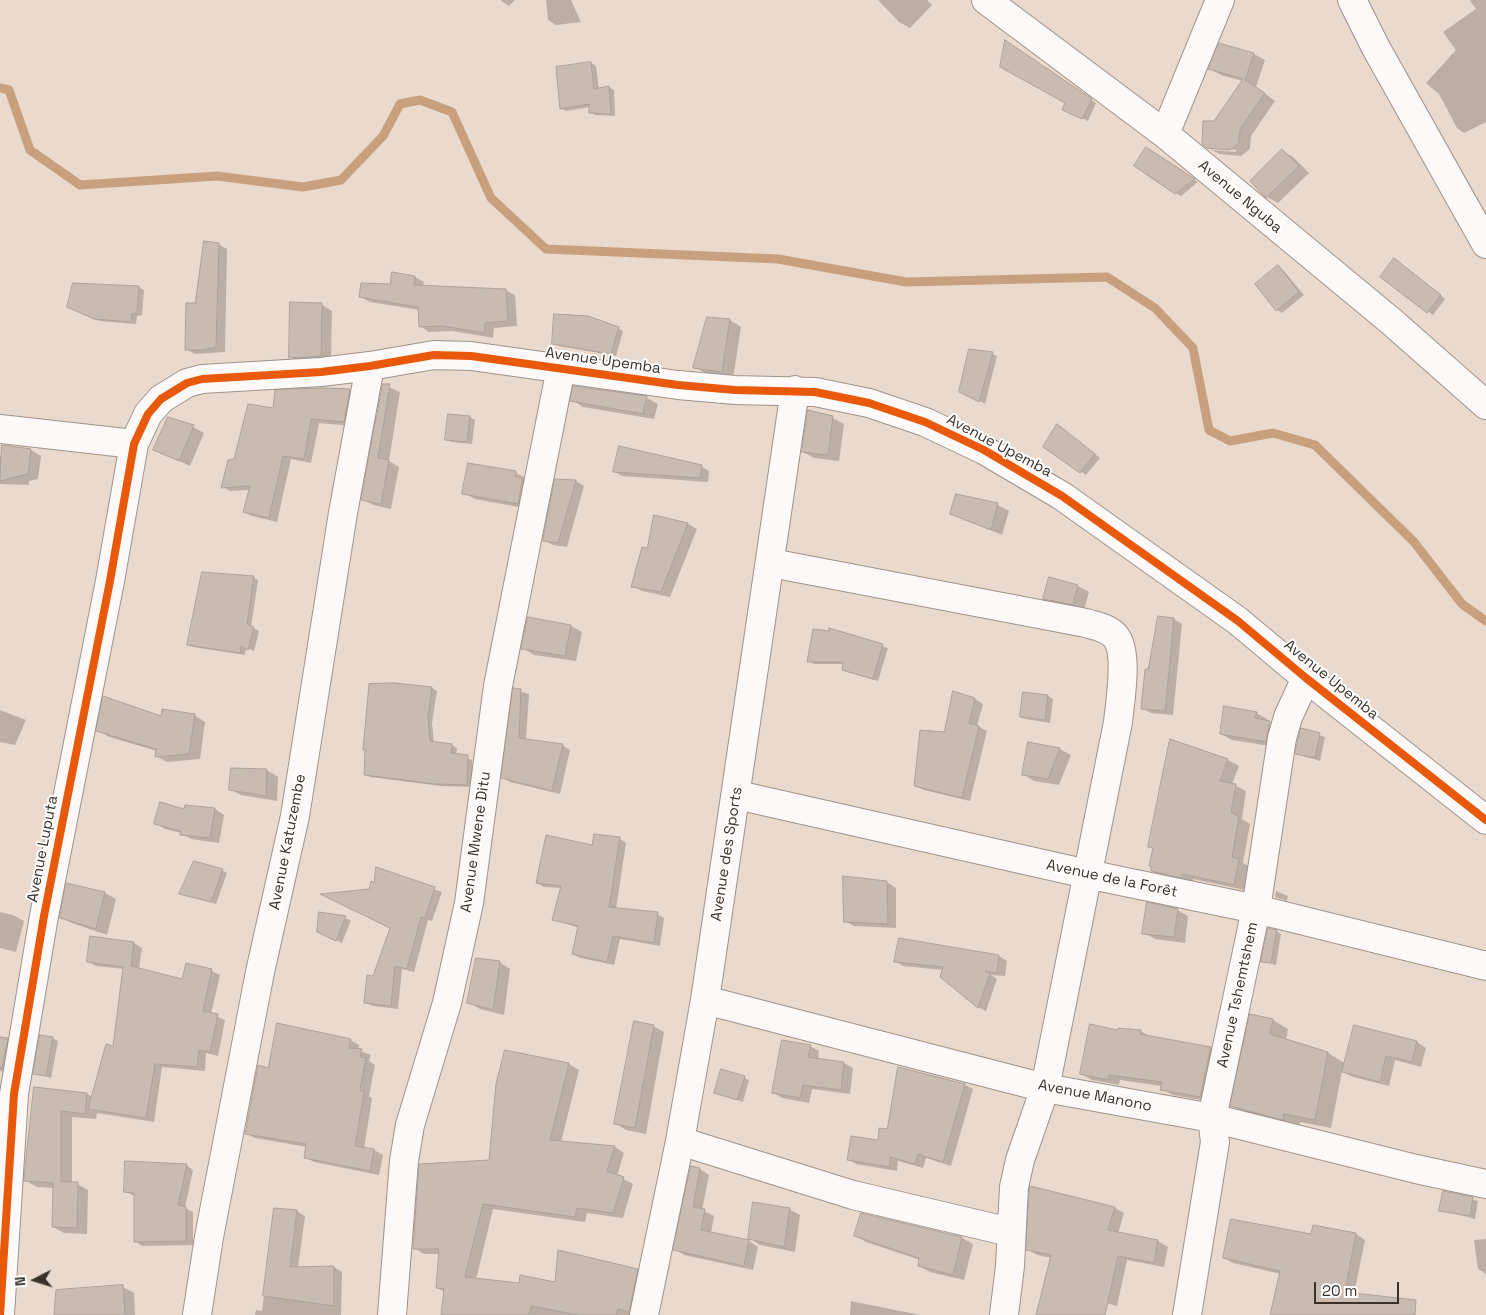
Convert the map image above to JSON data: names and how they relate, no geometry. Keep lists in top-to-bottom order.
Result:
{
  "streets": {
    "street": [
      "Avenue Nguba",
      "Avenue Upemba",
      "Avenue Katuzembe",
      "Avenue Mwene Ditu",
      "Avenue Luputa",
      "Avenue des Sports",
      "Avenue de la Forêt",
      "Avenue Tshemtshem",
      "Avenue Manono"
    ]
  },
  "crossings": [
    ["Avenue Upemba", "Avenue Katuzembe"],
    ["Avenue Upemba", "Avenue Mwene Ditu"],
    ["Avenue Upemba", "Avenue Luputa"],
    ["Avenue Upemba", "Avenue des Sports"],
    ["Avenue Upemba", "Avenue Tshemtshem"],
    ["Avenue des Sports", "Avenue de la Forêt"],
    ["Avenue des Sports", "Avenue Manono"],
    ["Avenue de la Forêt", "Avenue Tshemtshem"],
    ["Avenue Tshemtshem", "Avenue Manono"]
  ],
  "scale_bar": "20 m",
  "north": "left"
}
